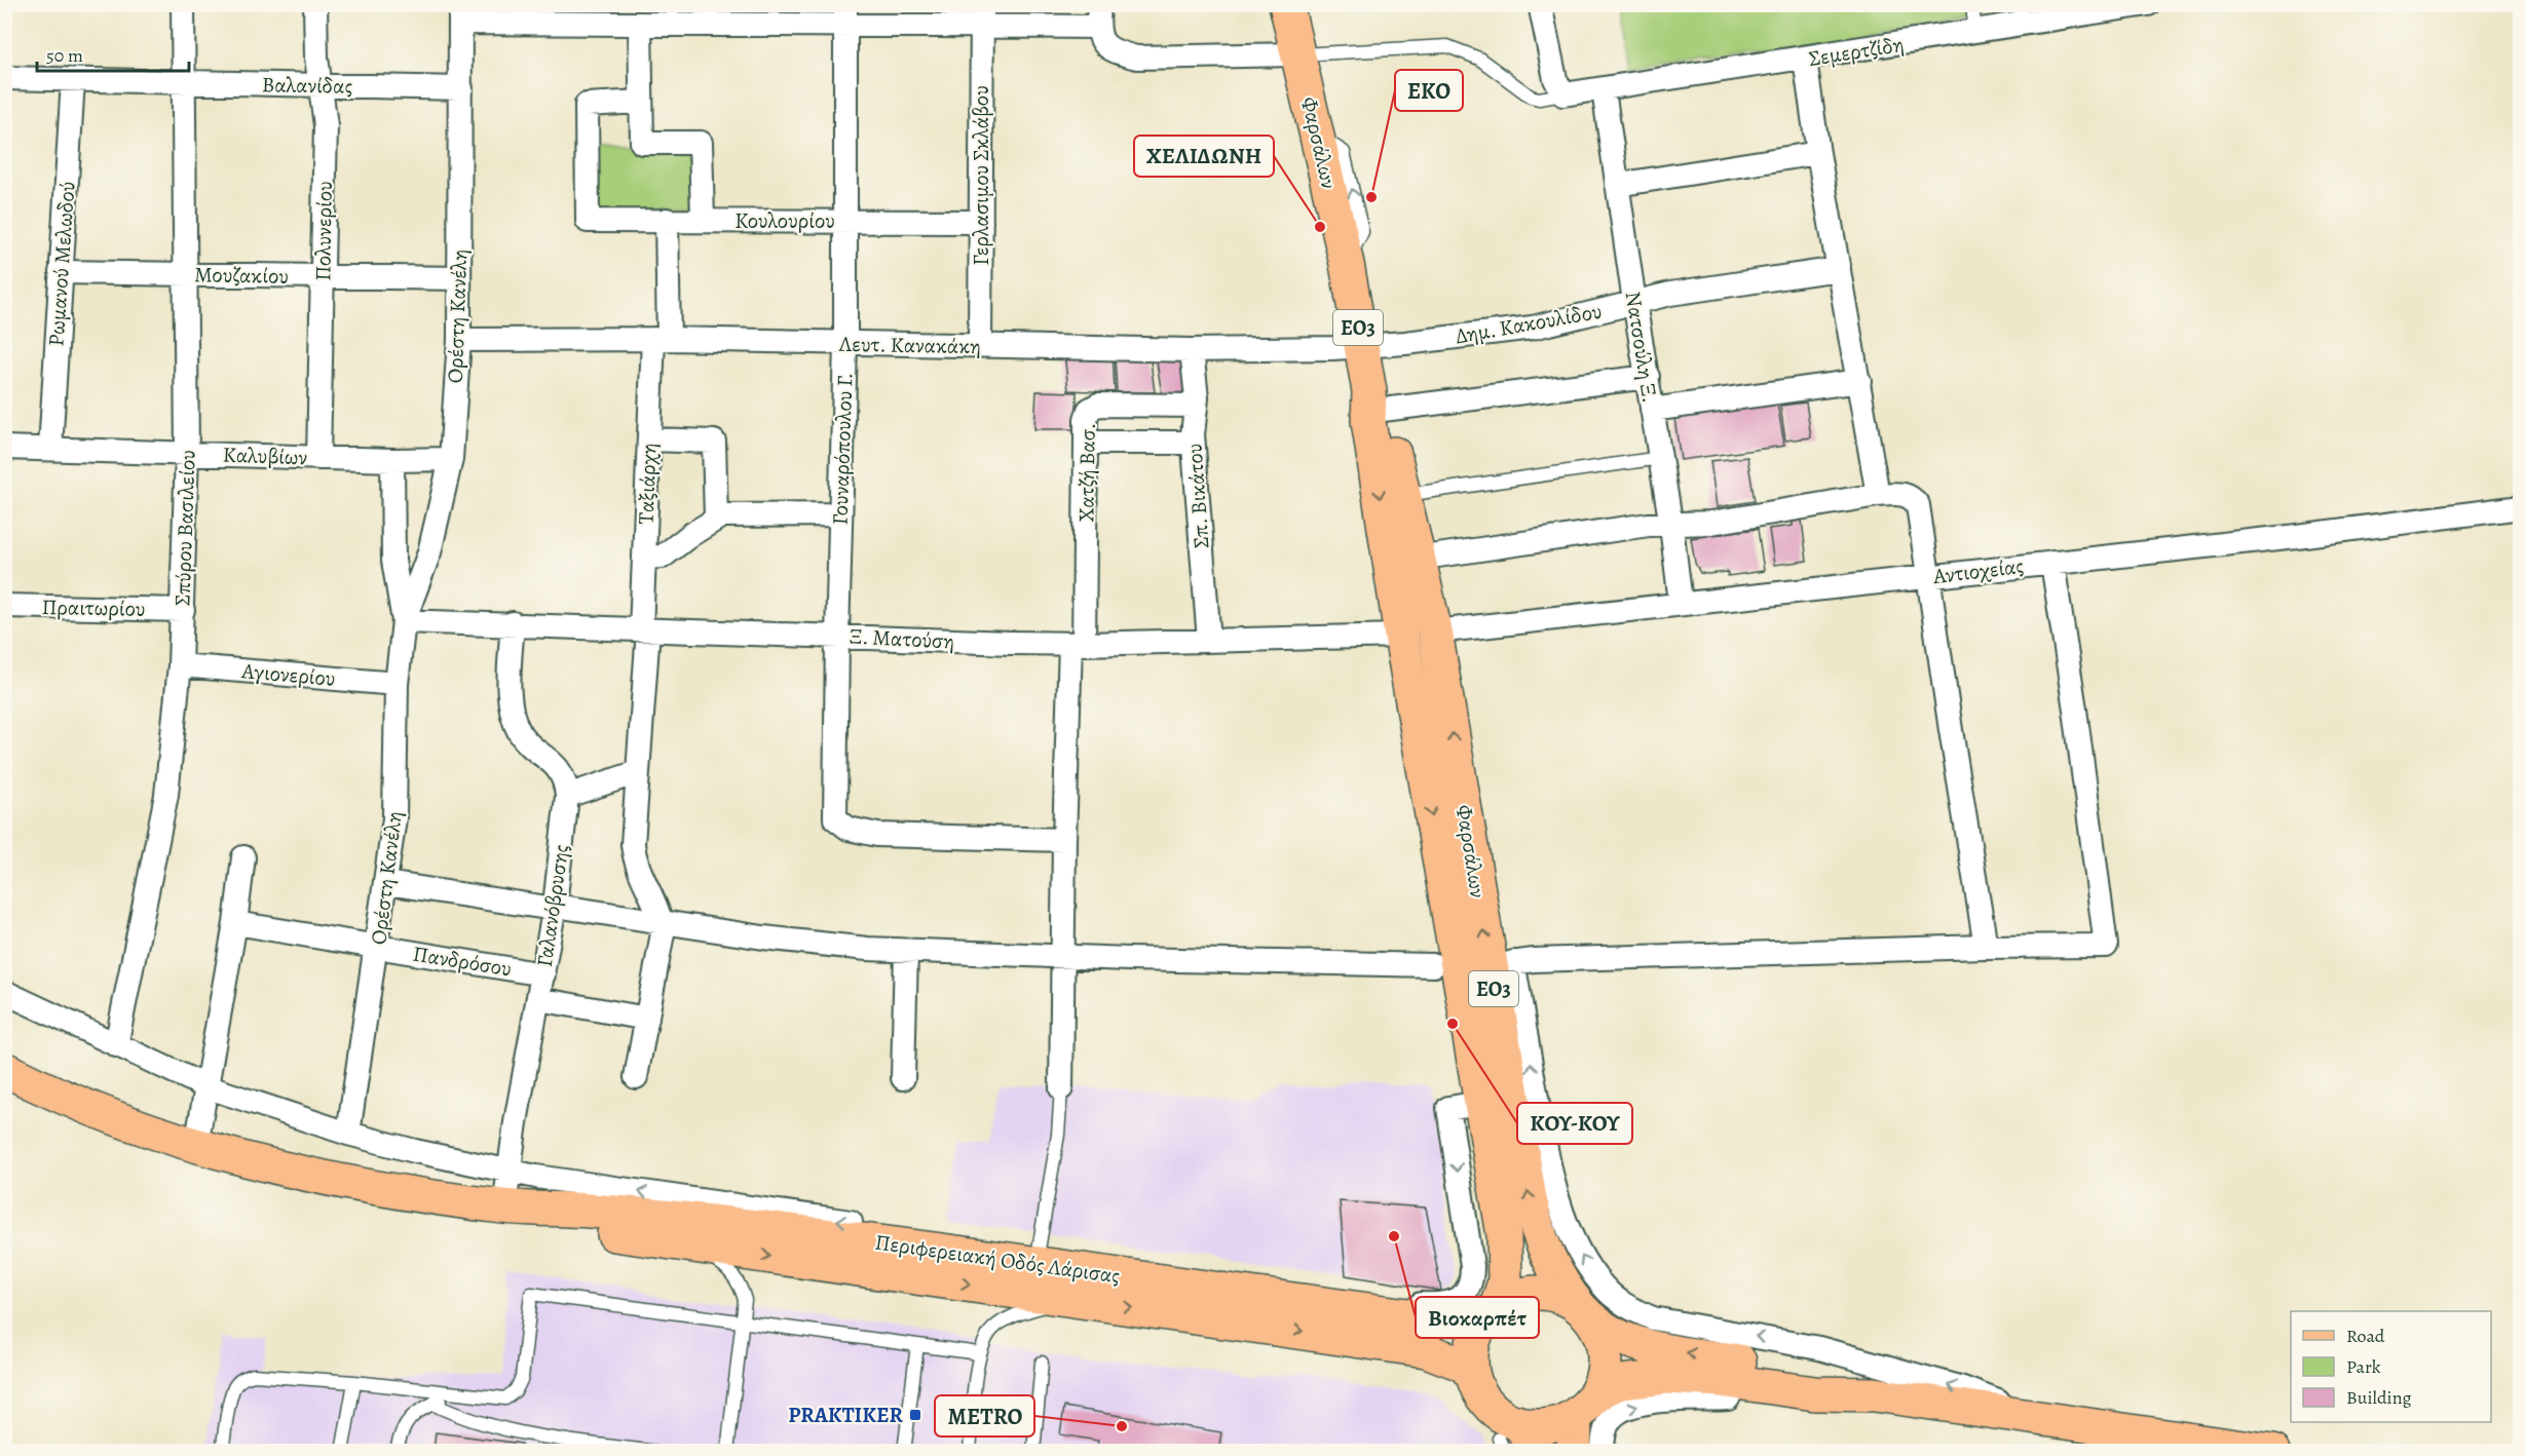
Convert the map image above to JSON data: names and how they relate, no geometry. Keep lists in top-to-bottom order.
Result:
{
  "streets": {
    "main road": ["Φαρσάλων", "ΕΟ3", "Περιφερειακή Οδός Λάρισας"],
    "street": [
      "Σεμερτζίδη",
      "Βαλανίδας",
      "Γερλασιμου Σκλάβου",
      "Κουλουρίου",
      "Πολυνερίου",
      "Ρωμανού Μελωδού",
      "Μουζακίου",
      "Ορέστη Κανέλη",
      "Δημ. Κακουλίδου",
      "Λευτ. Κανακάκη",
      "Νατσούλη Ξ.",
      "Γουναρόπουλου Γ.",
      "Καλυβίων",
      "Χατζή Βασ.",
      "Ταξιάρχη",
      "Σπ. Βικάτου",
      "Σπύρου Βασιλείου",
      "Αντιοχείας",
      "Πραιτωρίου",
      "Ξ. Ματούση",
      "Αγιονερίου",
      "Γαλανόβρυσης",
      "Πανδρόσου"
    ]
  },
  "crossings": [
    ["Σεμερτζίδη", "Νατσούλη Ξ."],
    ["Βαλανίδας", "Πολυνερίου"],
    ["Βαλανίδας", "Ρωμανού Μελωδού"],
    ["Βαλανίδας", "Ορέστη Κανέλη"],
    ["Βαλανίδας", "Σπύρου Βασιλείου"],
    ["Φαρσάλων", "Δημ. Κακουλίδου"],
    ["Φαρσάλων", "ΕΟ3"],
    ["Φαρσάλων", "Λευτ. Κανακάκη"],
    ["Φαρσάλων", "Αντιοχείας"],
    ["Φαρσάλων", "Ξ. Ματούση"],
    ["Φαρσάλων", "Περιφερειακή Οδός Λάρισας"],
    ["Γερλασιμου Σκλάβου", "Κουλουρίου"],
    ["Γερλασιμου Σκλάβου", "Λευτ. Κανακάκη"],
    ["Κουλουρίου", "Γουναρόπουλου Γ."],
    ["Κουλουρίου", "Ταξιάρχη"],
    ["Πολυνερίου", "Μουζακίου"],
    ["Πολυνερίου", "Καλυβίων"],
    ["Ρωμανού Μελωδού", "Μουζακίου"],
    ["Ρωμανού Μελωδού", "Καλυβίων"],
    ["Μουζακίου", "Ορέστη Κανέλη"],
    ["Μουζακίου", "Σπύρου Βασιλείου"],
    ["Ορέστη Κανέλη", "Λευτ. Κανακάκη"],
    ["Ορέστη Κανέλη", "Καλυβίων"],
    ["Ορέστη Κανέλη", "Ξ. Ματούση"],
    ["Ορέστη Κανέλη", "Αγιονερίου"],
    ["Ορέστη Κανέλη", "Πανδρόσου"],
    ["Δημ. Κακουλίδου", "Λευτ. Κανακάκη"],
    ["Δημ. Κακουλίδου", "Νατσούλη Ξ."],
    ["ΕΟ3", "Περιφερειακή Οδός Λάρισας"],
    ["Λευτ. Κανακάκη", "Γουναρόπουλου Γ."],
    ["Λευτ. Κανακάκη", "Ταξιάρχη"],
    ["Λευτ. Κανακάκη", "Σπ. Βικάτου"],
    ["Νατσούλη Ξ.", "Αντιοχείας"],
    ["Γουναρόπουλου Γ.", "Χατζή Βασ."],
    ["Γουναρόπουλου Γ.", "Ξ. Ματούση"],
    ["Καλυβίων", "Σπύρου Βασιλείου"],
    ["Χατζή Βασ.", "Σπ. Βικάτου"],
    ["Χατζή Βασ.", "Ξ. Ματούση"],
    ["Ταξιάρχη", "Ξ. Ματούση"],
    ["Σπ. Βικάτου", "Ξ. Ματούση"],
    ["Σπύρου Βασιλείου", "Πραιτωρίου"],
    ["Σπύρου Βασιλείου", "Αγιονερίου"],
    ["Ξ. Ματούση", "Γαλανόβρυσης"],
    ["Γαλανόβρυσης", "Πανδρόσου"],
    ["Γαλανόβρυσης", "Περιφερειακή Οδός Λάρισας"]
  ],
  "places": {
    "other": [
      "EKO",
      "ΧΕΛΙΔΩΝΗ",
      "ΚΟΥ-ΚΟΥ",
      "Βιοκαρπέτ",
      "METRO"
    ],
    "transit": ["PRAKTIKER"]
  },
  "legend": ["Road", "Park", "Building"],
  "scale_bar": "50 m"
}
